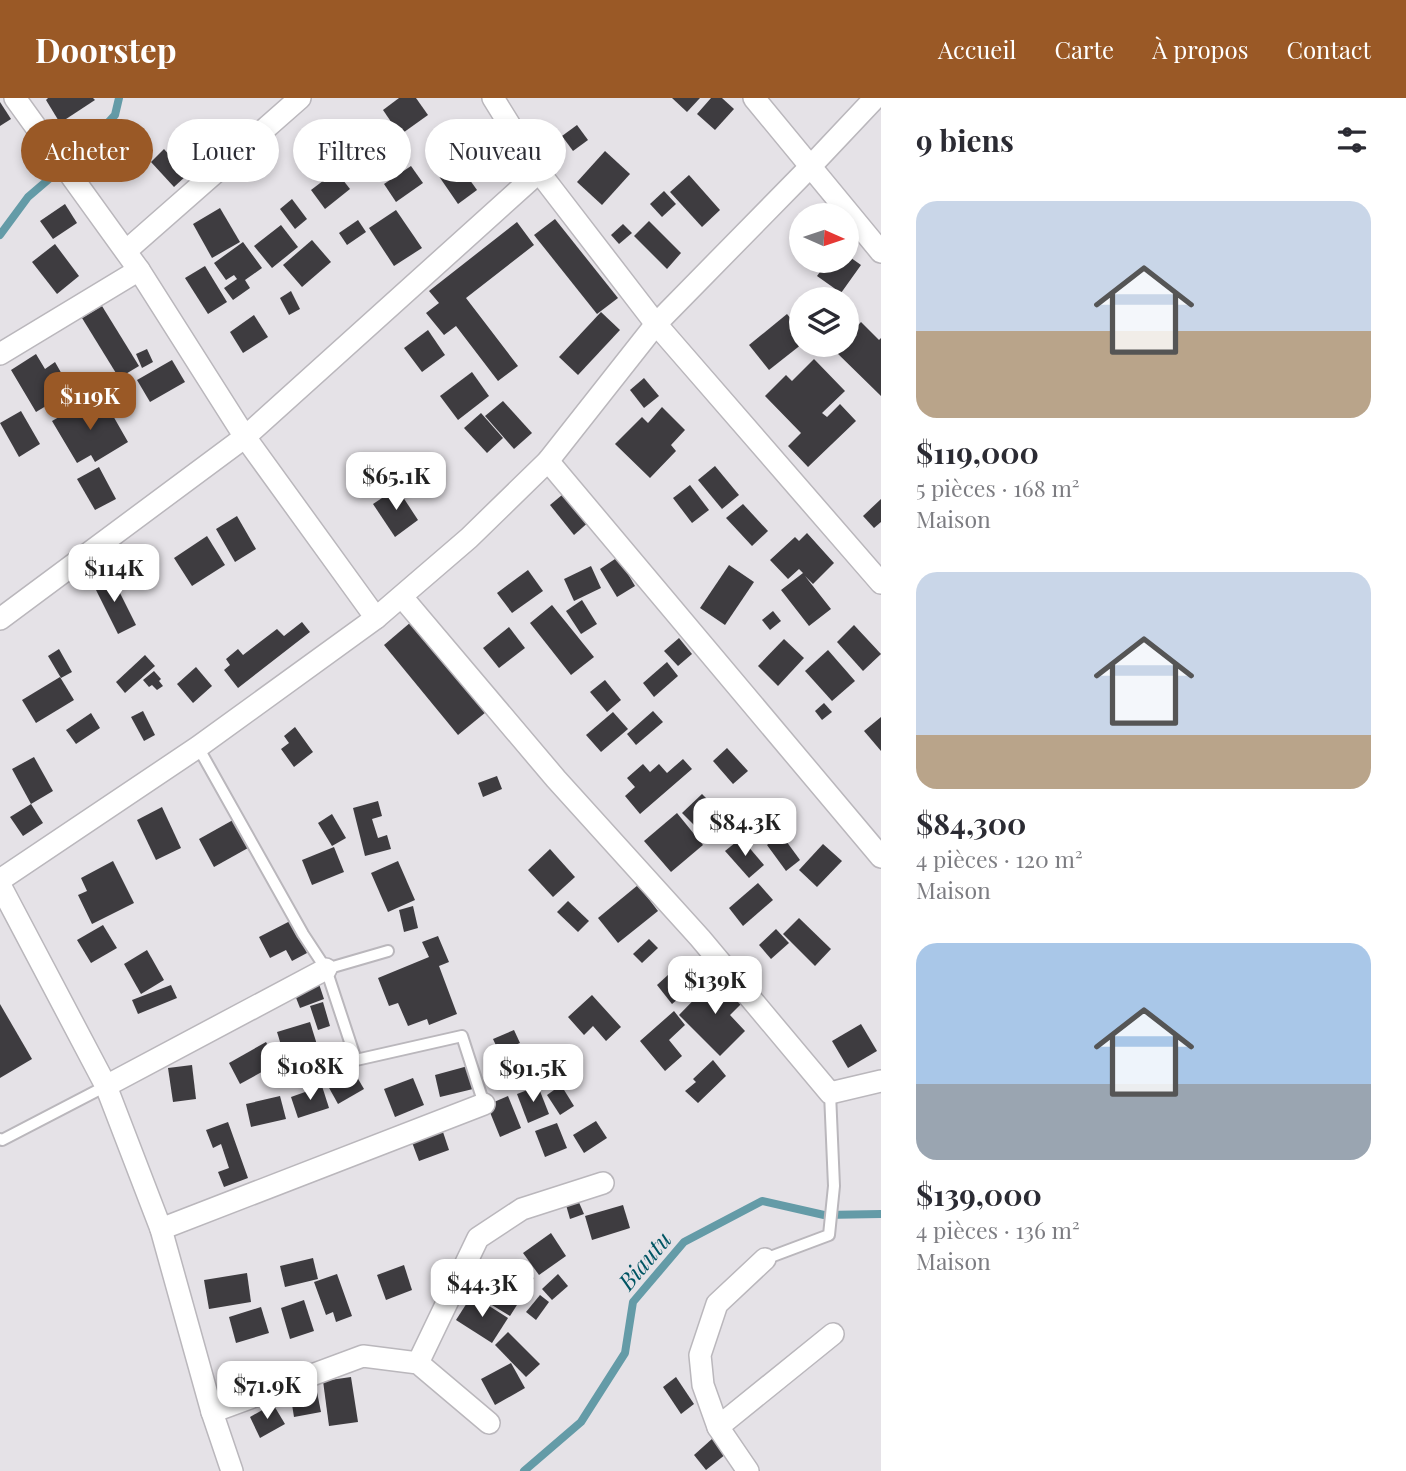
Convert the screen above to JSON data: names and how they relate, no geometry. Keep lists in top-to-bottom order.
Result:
{
  "water": ["Biautu"],
  "north": "right",
  "page": {
    "header": "Doorstep",
    "nav": [
      "Accueil",
      "Carte",
      "À propos",
      "Contact"
    ],
    "heading": "9 biens",
    "chip": [
      "Acheter",
      "Louer",
      "Filtres",
      "Nouveau"
    ],
    "list": [
      {
        "name": "$119,000",
        "note": "5 pièces · 168 m² · Maison"
      },
      {
        "name": "$84,300",
        "note": "4 pièces · 120 m² · Maison"
      },
      {
        "name": "$139,000",
        "note": "4 pièces · 136 m² · Maison"
      }
    ],
    "price": [
      "$119K",
      "$65.1K",
      "$114K",
      "$84.3K",
      "$139K",
      "$108K",
      "$91.5K",
      "$44.3K",
      "$71.9K"
    ]
  }
}
